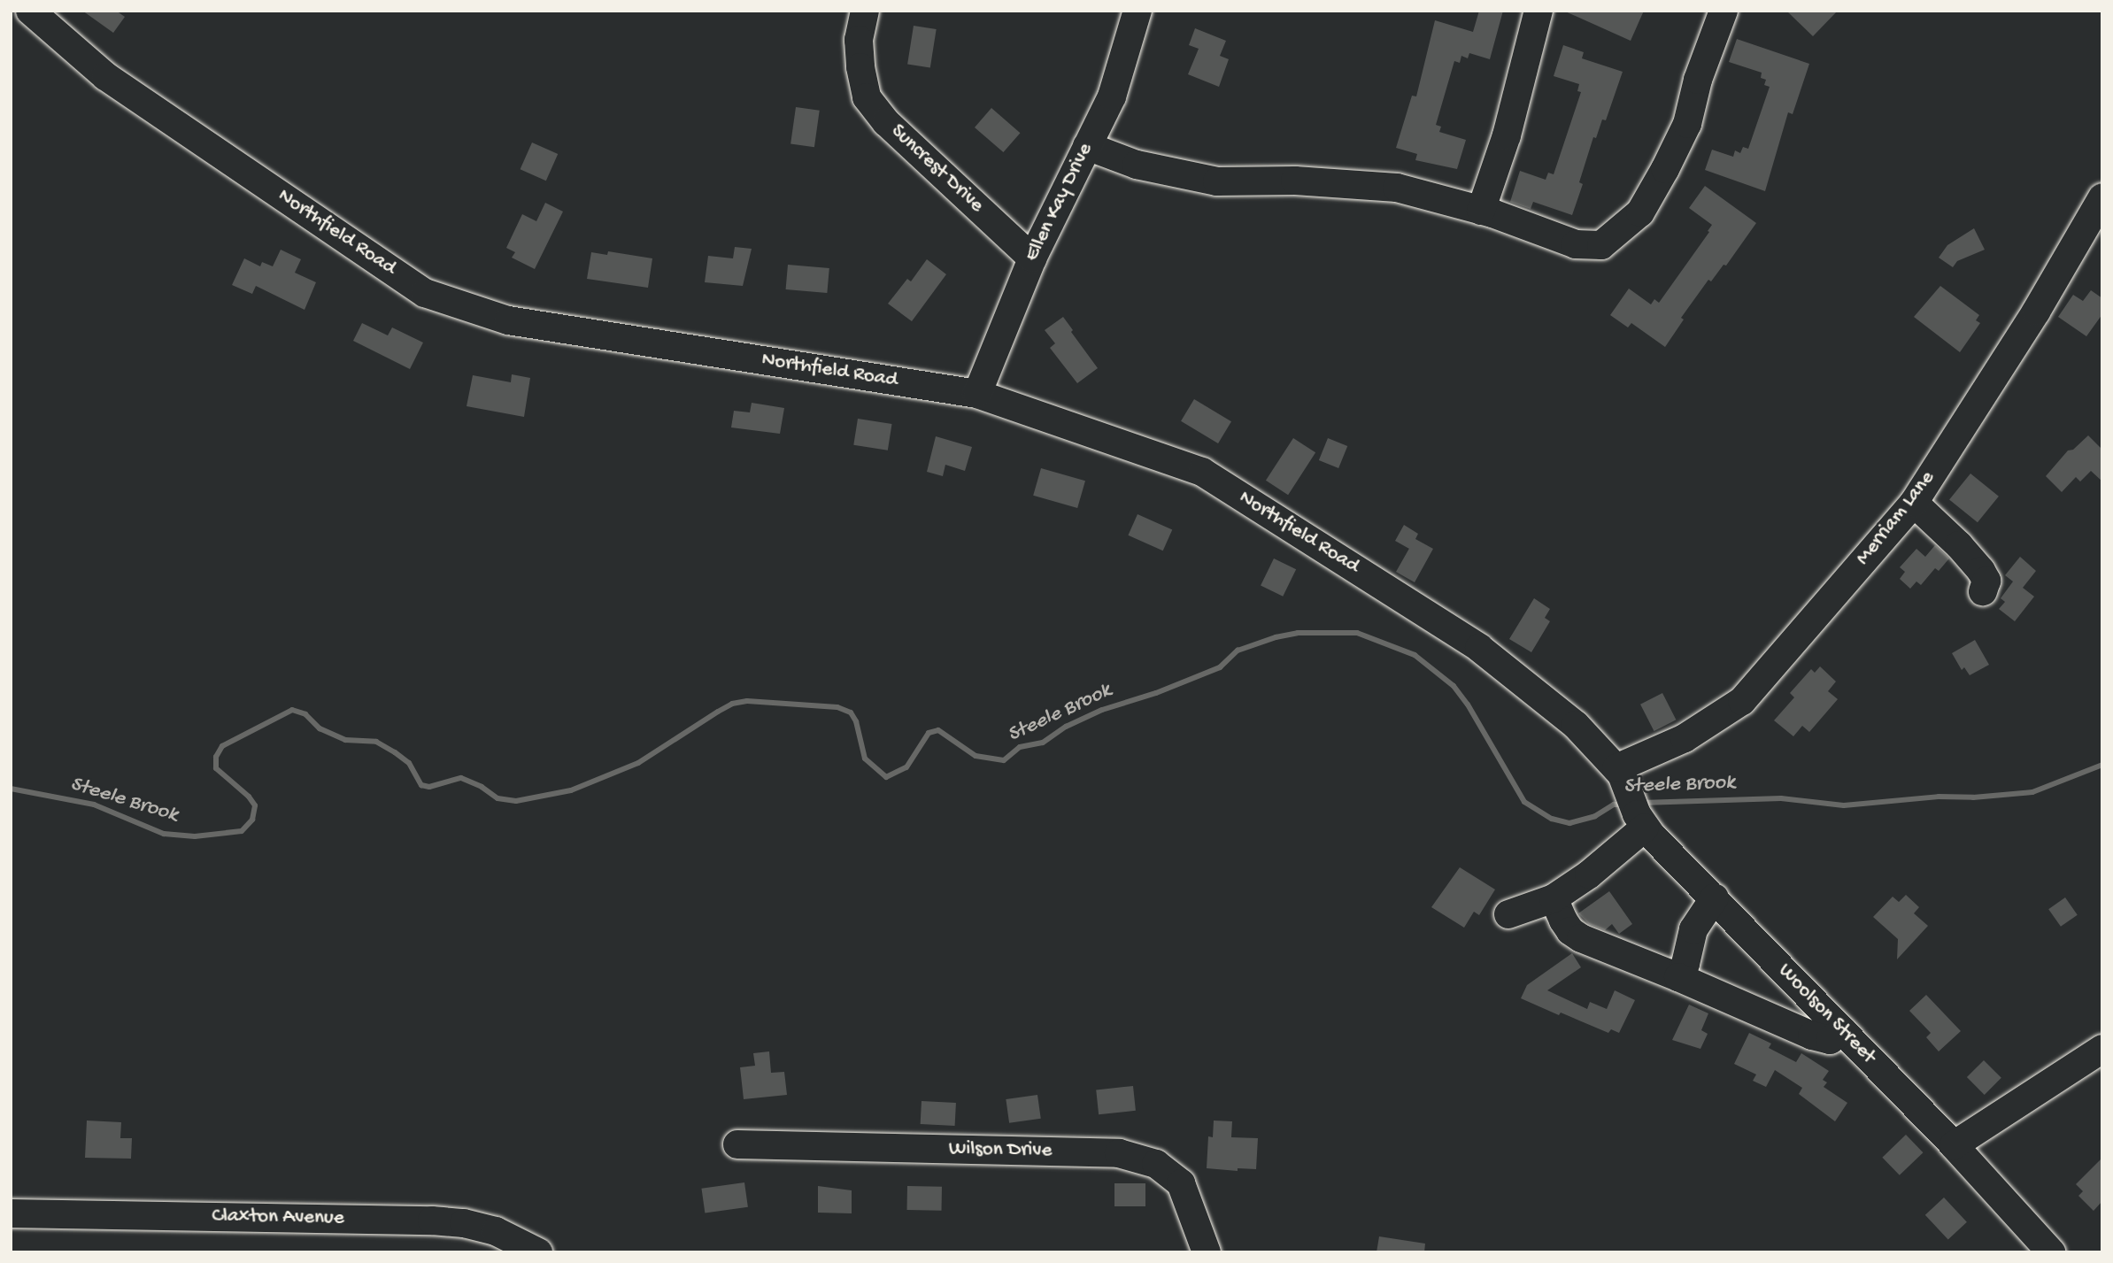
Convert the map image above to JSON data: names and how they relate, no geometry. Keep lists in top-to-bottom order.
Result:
{
  "streets": {
    "street": [
      "Suncrest Drive",
      "Ellen Kay Drive",
      "Northfield Road",
      "Merriam Lane",
      "Woolson Street",
      "Wilson Drive",
      "Claxton Avenue"
    ]
  },
  "crossings": [
    ["Suncrest Drive", "Ellen Kay Drive"],
    ["Ellen Kay Drive", "Northfield Road"],
    ["Northfield Road", "Merriam Lane"],
    ["Northfield Road", "Woolson Street"],
    ["Merriam Lane", "Woolson Street"]
  ],
  "water": ["Steele Brook"]
}
